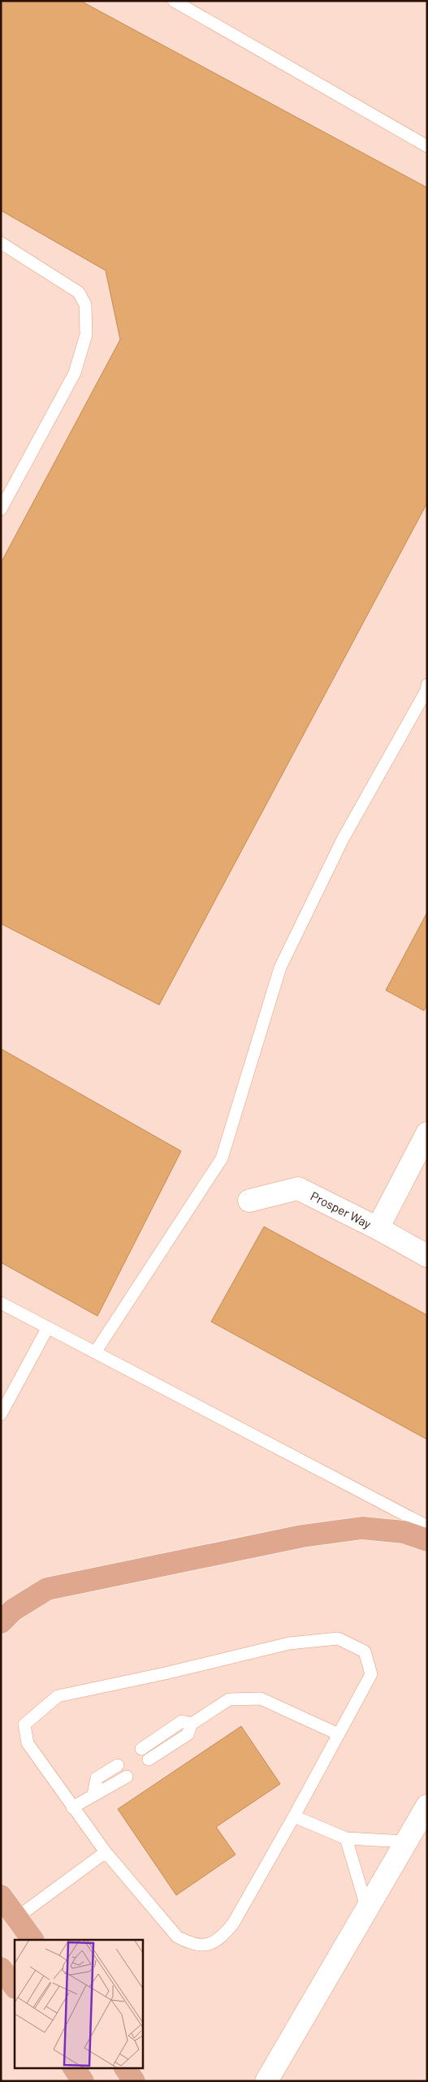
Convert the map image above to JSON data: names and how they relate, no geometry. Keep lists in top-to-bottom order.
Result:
{
  "streets": {
    "street": ["Prosper Way"]
  }
}
